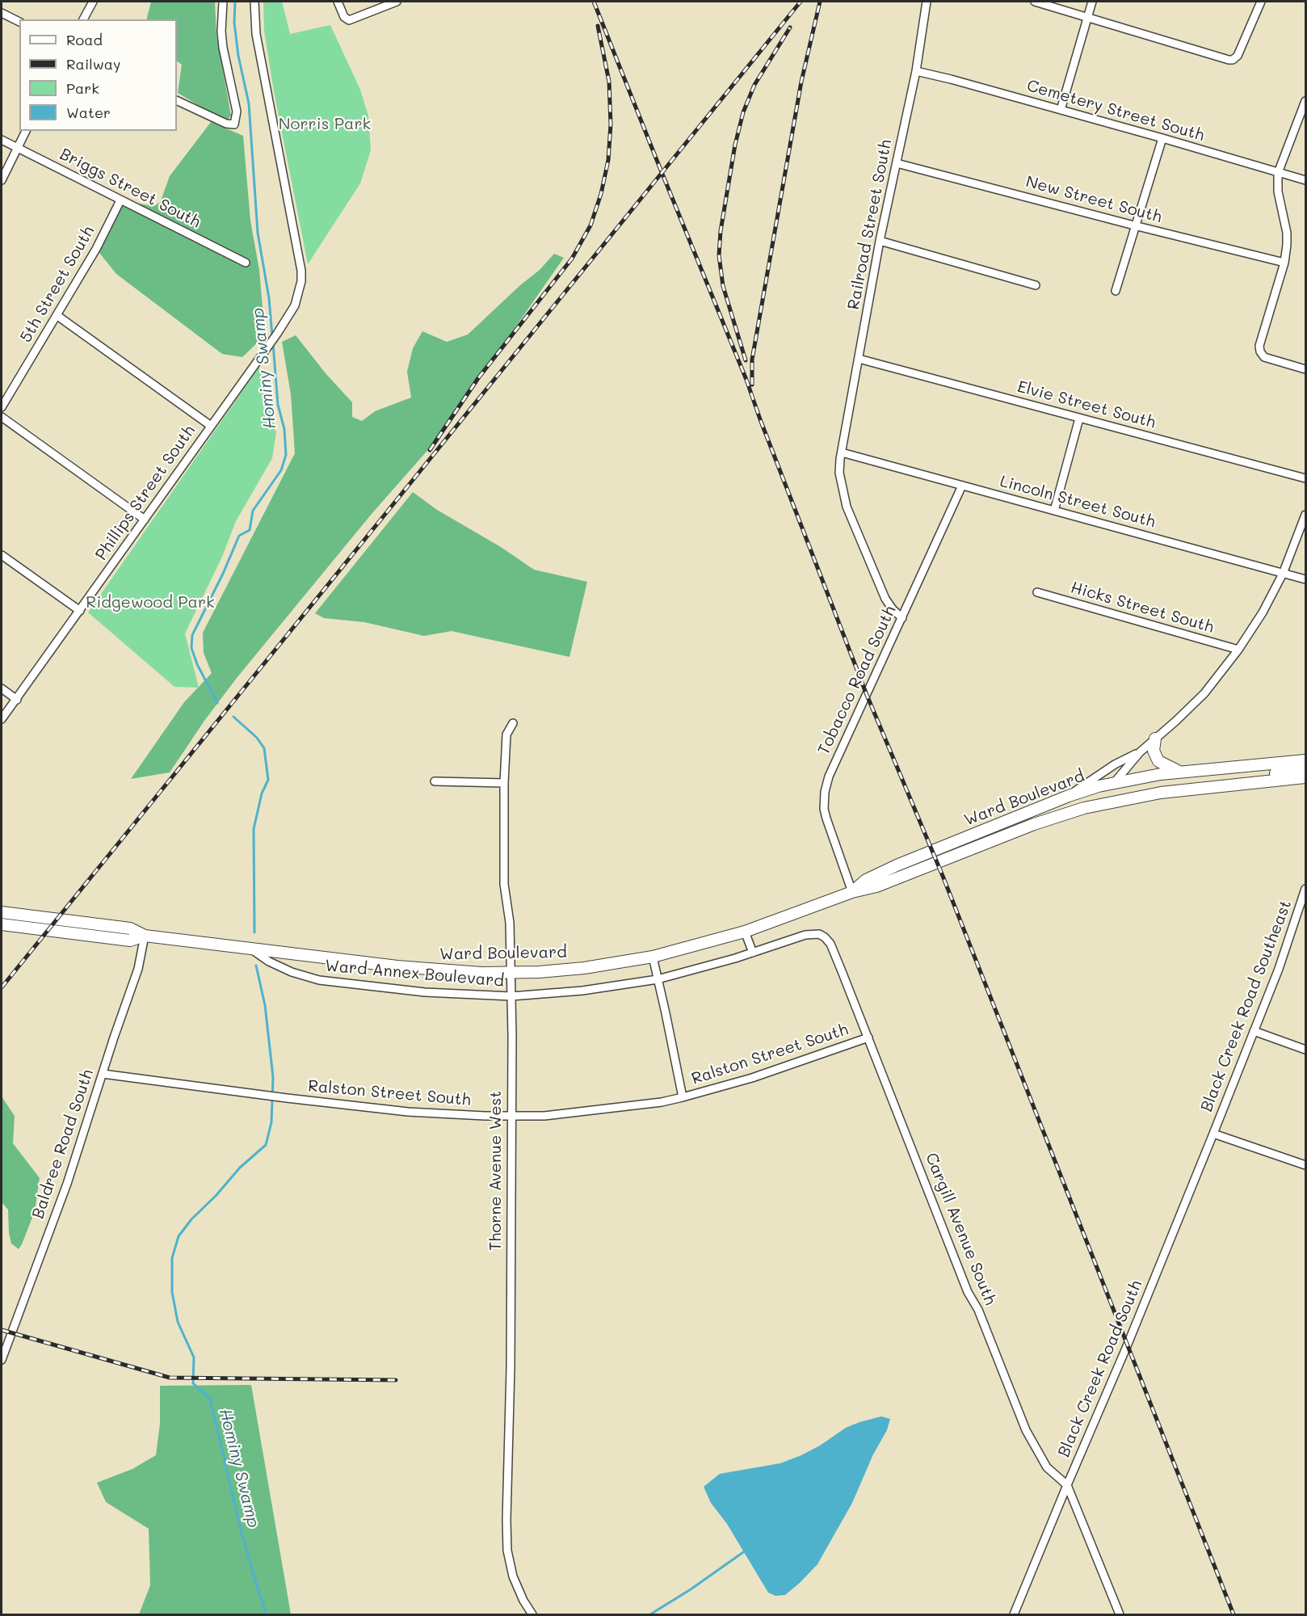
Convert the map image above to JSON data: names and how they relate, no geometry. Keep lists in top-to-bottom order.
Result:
{
  "streets": {
    "highway": ["Ward Boulevard"],
    "street": [
      "Cemetery Street South",
      "Briggs Street South",
      "New Street South",
      "Railroad Street South",
      "5th Street South",
      "Elvie Street South",
      "Phillips Street South",
      "Lincoln Street South",
      "Hicks Street South",
      "Tobacco Road South",
      "Ward Annex Boulevard",
      "Black Creek Road Southeast",
      "Ralston Street South",
      "Baldree Road South",
      "Thorne Avenue West",
      "Cargill Avenue South",
      "Black Creek Road South"
    ]
  },
  "crossings": [
    ["Cemetery Street South", "Railroad Street South"],
    ["Briggs Street South", "5th Street South"],
    ["New Street South", "Railroad Street South"],
    ["Railroad Street South", "Elvie Street South"],
    ["Railroad Street South", "Lincoln Street South"],
    ["Railroad Street South", "Tobacco Road South"],
    ["Lincoln Street South", "Tobacco Road South"],
    ["Tobacco Road South", "Ward Boulevard"],
    ["Ward Boulevard", "Ward Annex Boulevard"],
    ["Ward Boulevard", "Baldree Road South"],
    ["Ward Boulevard", "Thorne Avenue West"],
    ["Ward Annex Boulevard", "Thorne Avenue West"],
    ["Ward Annex Boulevard", "Cargill Avenue South"],
    ["Black Creek Road Southeast", "Black Creek Road South"],
    ["Ralston Street South", "Baldree Road South"],
    ["Ralston Street South", "Thorne Avenue West"],
    ["Ralston Street South", "Cargill Avenue South"],
    ["Cargill Avenue South", "Black Creek Road South"]
  ],
  "water": ["Hominy Swamp"],
  "parks": ["Norris Park", "Ridgewood Park"],
  "legend": [
    "Road",
    "Railway",
    "Park",
    "Water"
  ]
}
